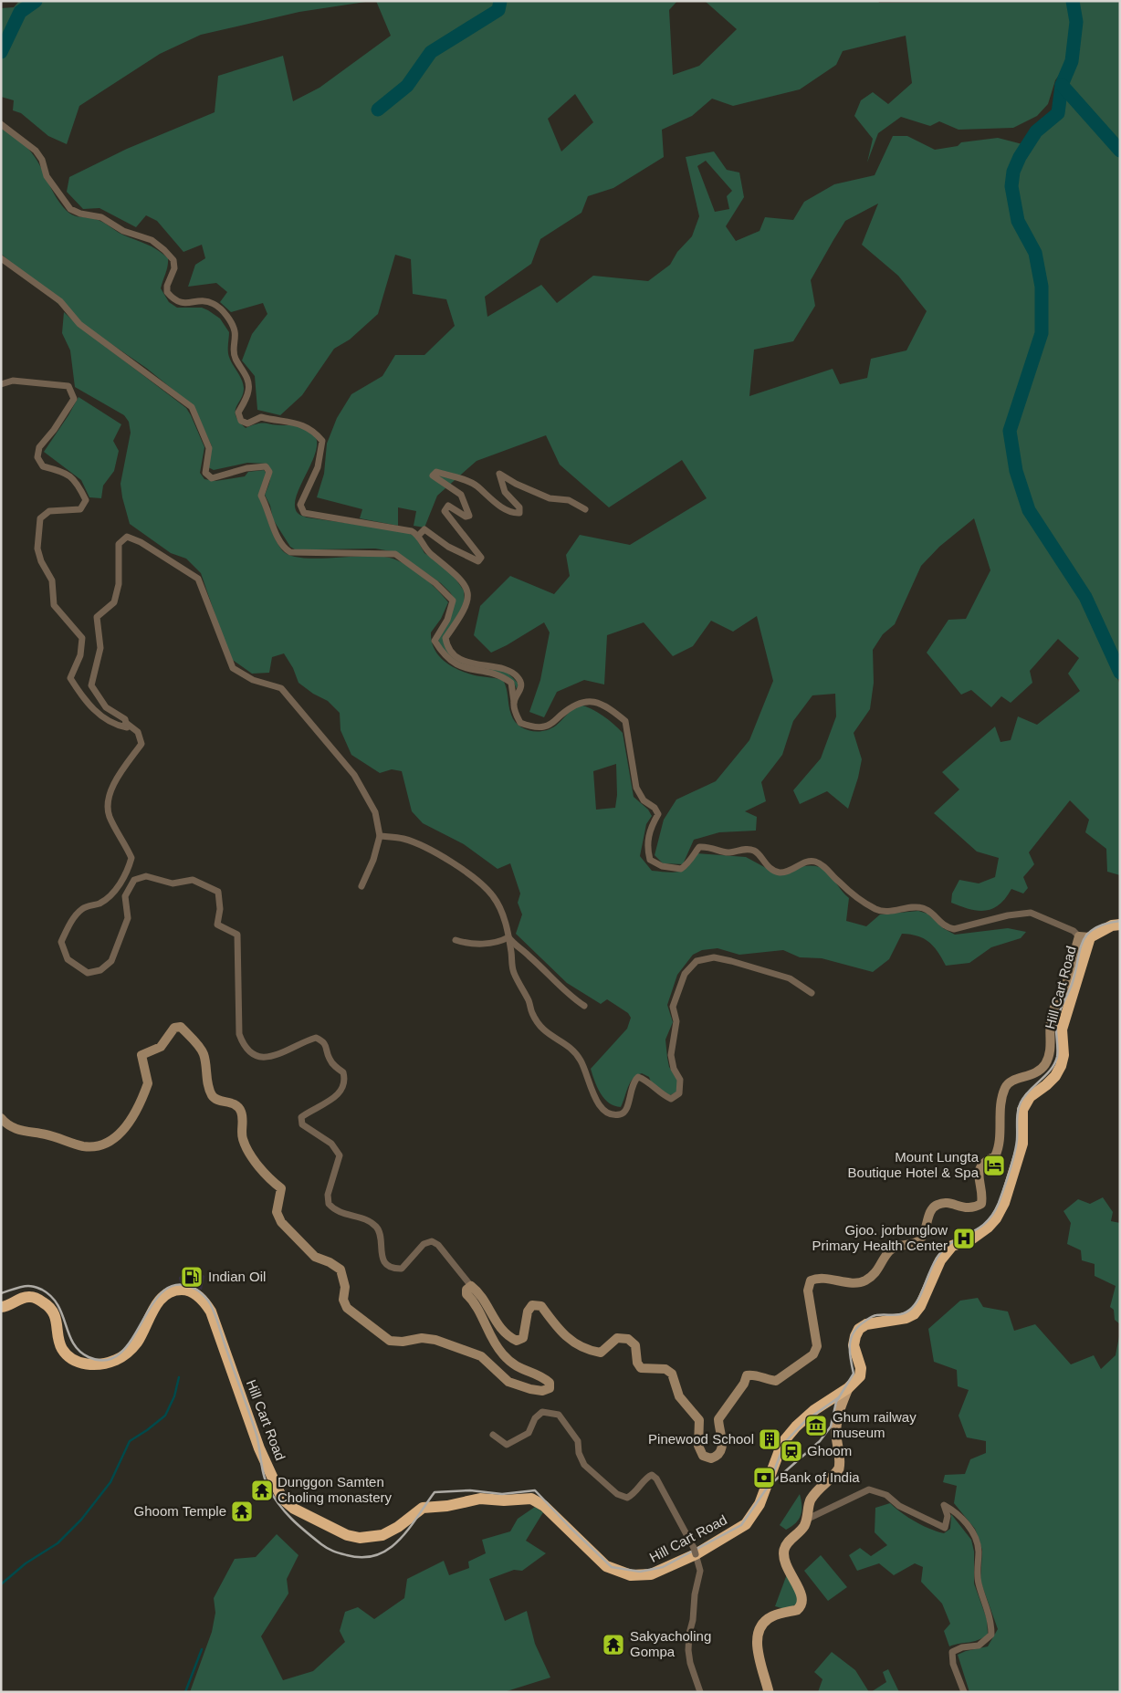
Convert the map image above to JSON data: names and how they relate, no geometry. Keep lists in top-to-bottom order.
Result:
{
  "streets": {
    "highway": ["Hill Cart Road"]
  },
  "places": {
    "hotel": ["Mount Lungta Boutique Hotel & Spa"],
    "hospital": ["Gjoo. jorbunglow Primary Health Center"],
    "fuel station": ["Indian Oil"],
    "museum": ["Ghum railway museum"],
    "building": ["Pinewood School"],
    "station": ["Ghoom"],
    "bank": ["Bank of India"],
    "temple": ["Dunggon Samten Choling monastery", "Ghoom Temple", "Sakyacholing Gompa"]
  }
}
